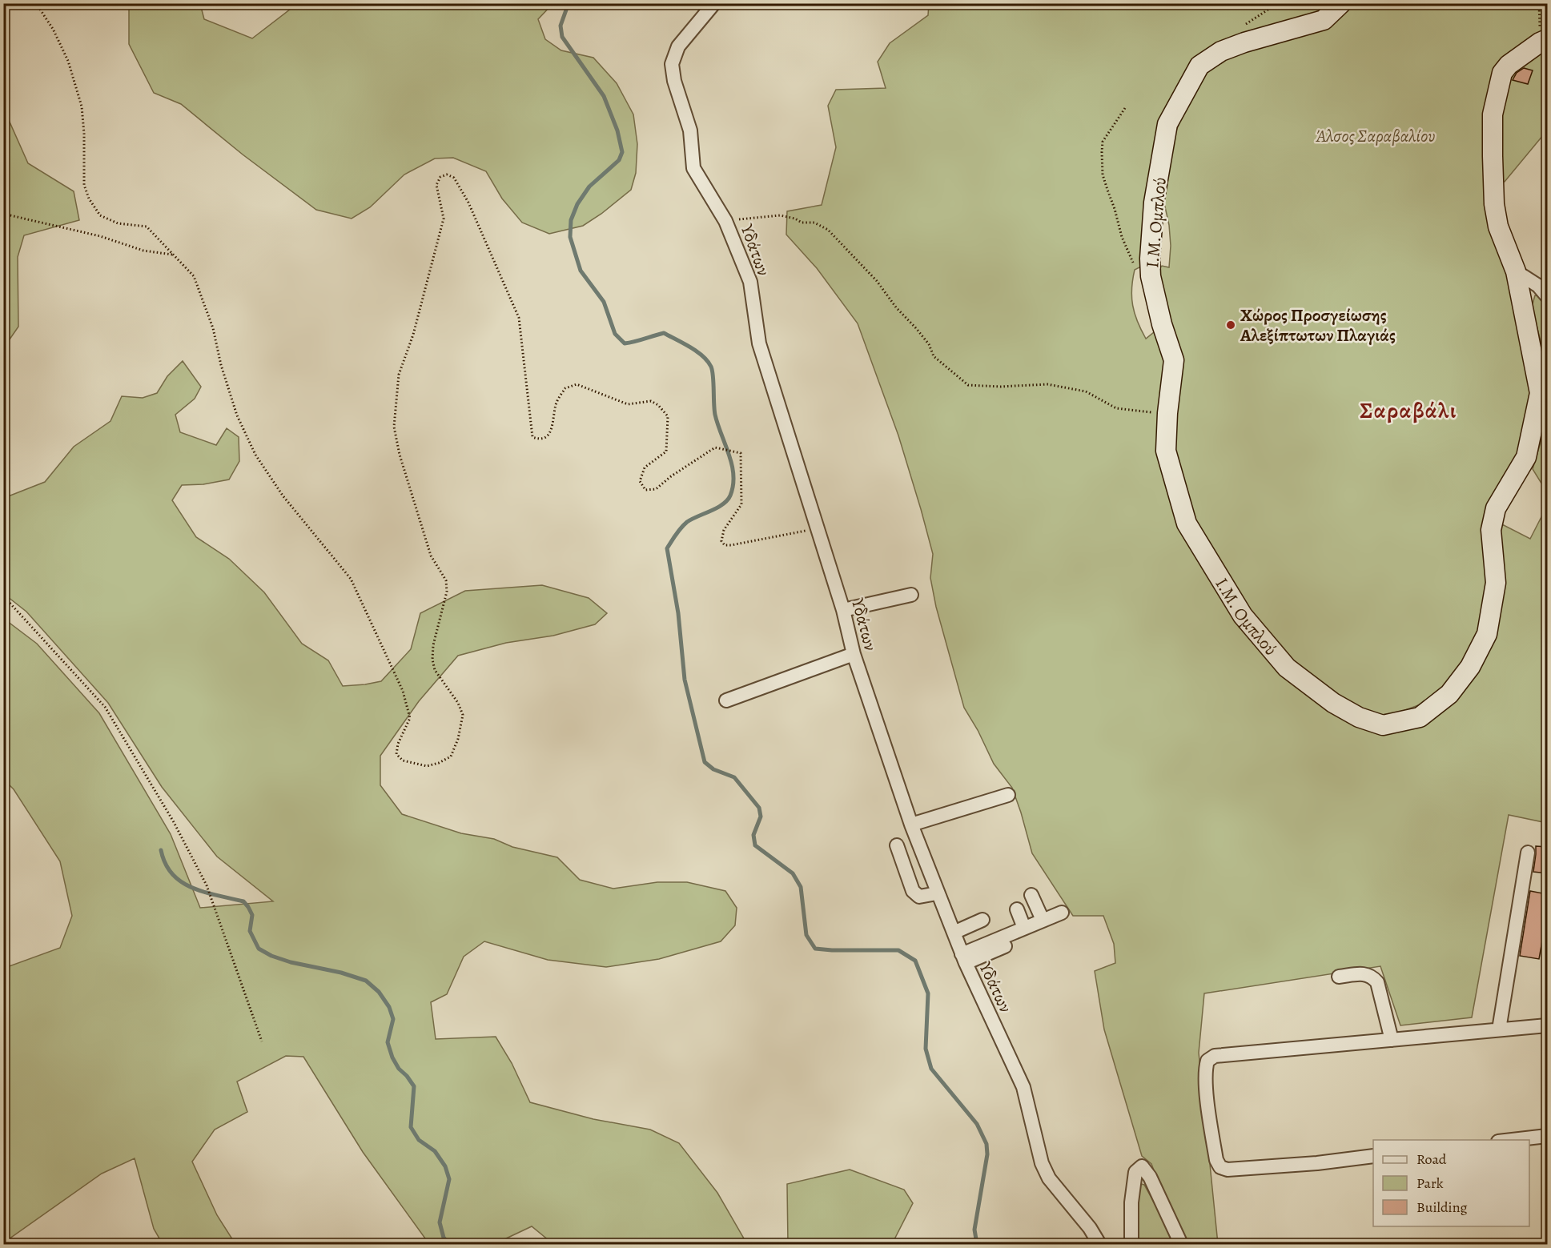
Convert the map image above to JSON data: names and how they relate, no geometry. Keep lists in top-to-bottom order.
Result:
{
  "streets": {
    "street": ["Ι.Μ. Ομπλού", "Υδάτων"]
  },
  "districts": ["Σαραβάλι"],
  "parks": ["Άλσος Σαραβαλίου"],
  "places": ["Χώρος Προσγείωσης Αλεξίπτωτων Πλαγιάς"],
  "legend": ["Road", "Park", "Building"]
}
